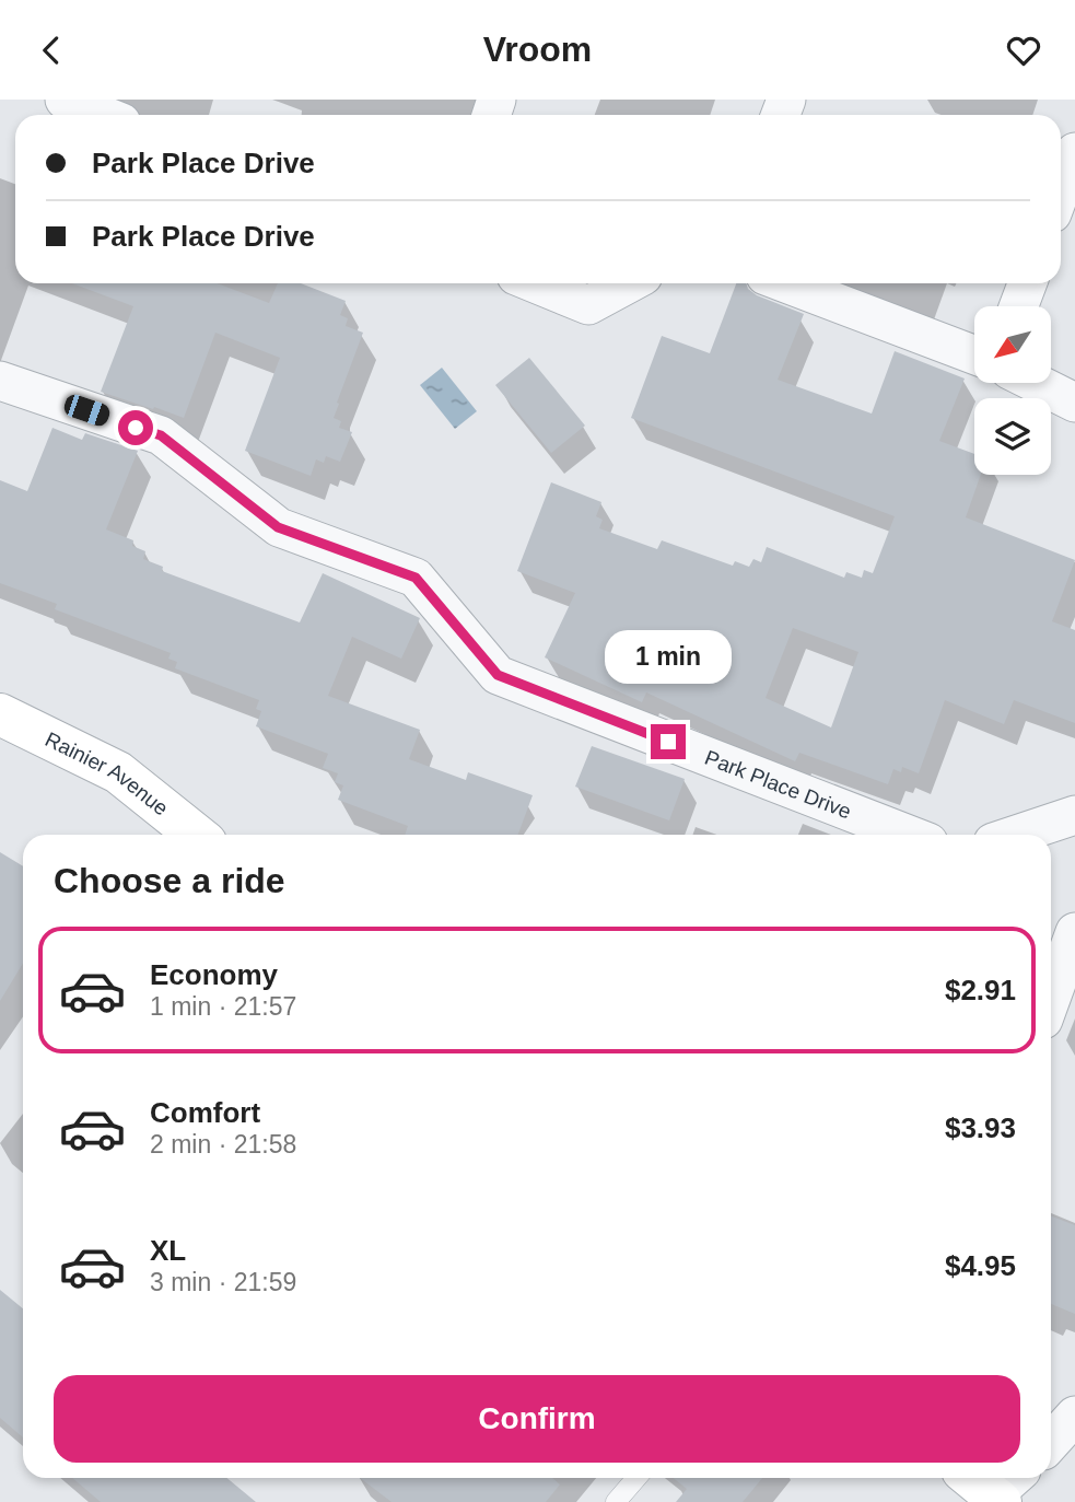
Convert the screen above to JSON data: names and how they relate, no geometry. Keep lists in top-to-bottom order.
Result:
{
  "streets": {
    "street": ["Rainier Avenue", "Park Place Drive"]
  },
  "north": "bottom left",
  "page": {
    "header": "Vroom",
    "banner": ["Park Place Drive", "Park Place Drive"],
    "bubble": "1 min",
    "heading": "Choose a ride",
    "list": [
      {
        "name": "Economy",
        "note": "1 min · 21:57",
        "value": "$2.91"
      },
      {
        "name": "Comfort",
        "note": "2 min · 21:58",
        "value": "$3.93"
      },
      {
        "name": "XL",
        "note": "3 min · 21:59",
        "value": "$4.95"
      }
    ],
    "buttons": "Confirm"
  }
}
